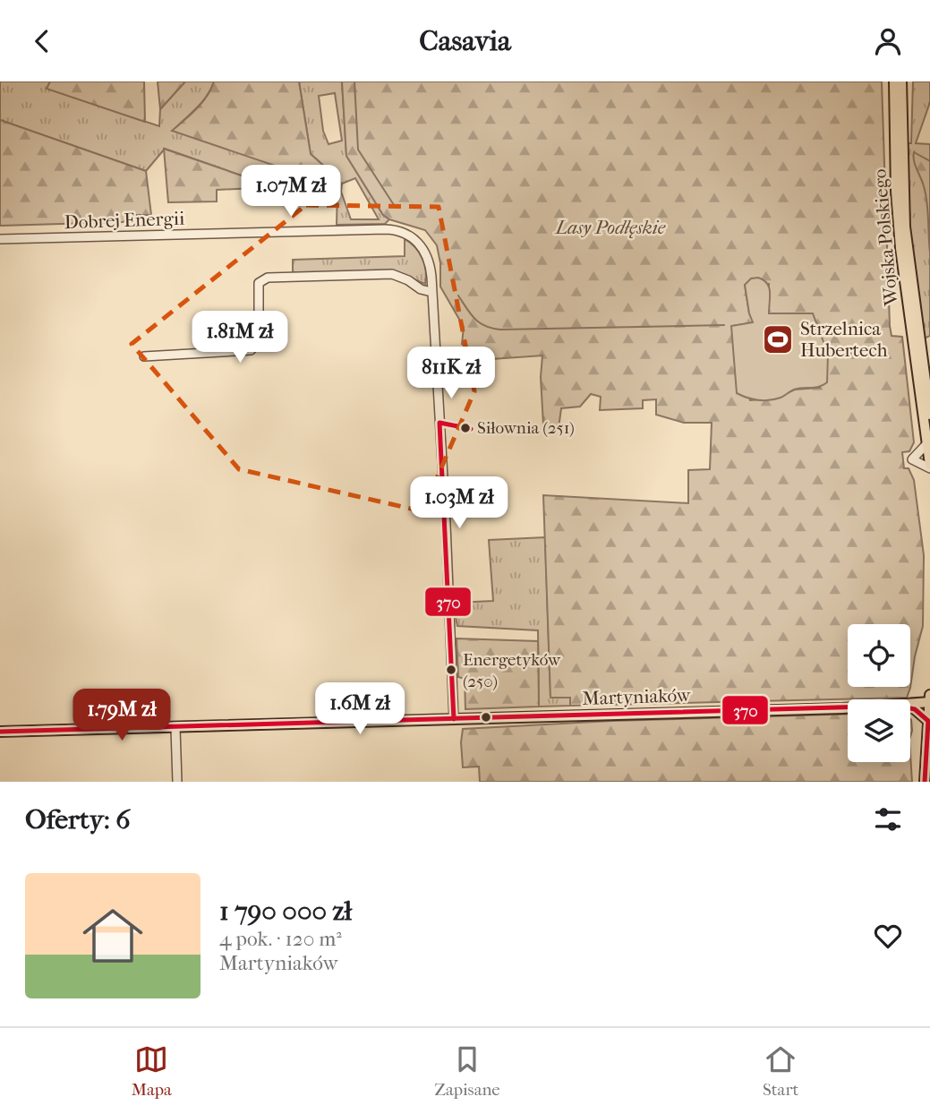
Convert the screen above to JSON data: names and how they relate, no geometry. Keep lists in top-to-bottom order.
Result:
{
  "streets": {
    "main road": ["Wojska Polskiego", "Martyniaków"],
    "street": ["Dobrej Energii"]
  },
  "crossings": [
    ["Dobrej Energii", "Martyniaków"]
  ],
  "parks": ["Lasy Podłęskie"],
  "places": {
    "sports": ["Strzelnica Hubertech"],
    "other": ["Siłownia (251)", "Energetyków (250)"]
  },
  "lines": ["transit line 370"],
  "page": {
    "header": "Casavia",
    "price": [
      "1.07M zł",
      "1.81M zł",
      "811K zł",
      "1.03M zł",
      "1.6M zł",
      "1.79M zł"
    ],
    "heading": "Oferty: 6",
    "list": [
      {
        "name": "1 790 000 zł",
        "note": "4 pok. · 120 m² · Martyniaków"
      }
    ],
    "tabs": ["Mapa", "Zapisane", "Start"]
  }
}
